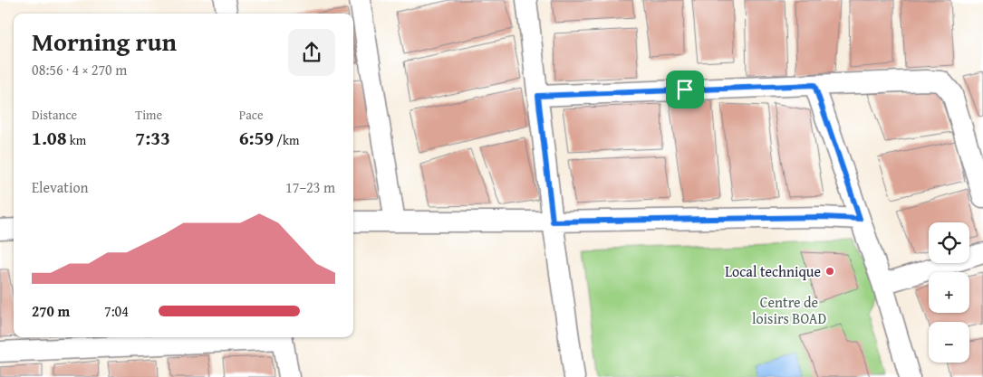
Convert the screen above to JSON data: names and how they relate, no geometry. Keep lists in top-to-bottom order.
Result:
{
  "parks": ["Centre de loisirs BOAD"],
  "places": ["Local technique"],
  "page": {
    "heading": ["Morning run", "08:56 · 4 × 270 m"],
    "stats": [
      ["Distance", "1.08 km"],
      ["Time", "7:33"],
      ["Pace", "6:59 /km"]
    ],
    "chart": ["Elevation", "17–23 m"],
    "map_buttons": ["+", "−"],
    "list": [
      {
        "name": "270 m",
        "note": "7:04"
      }
    ]
  }
}
